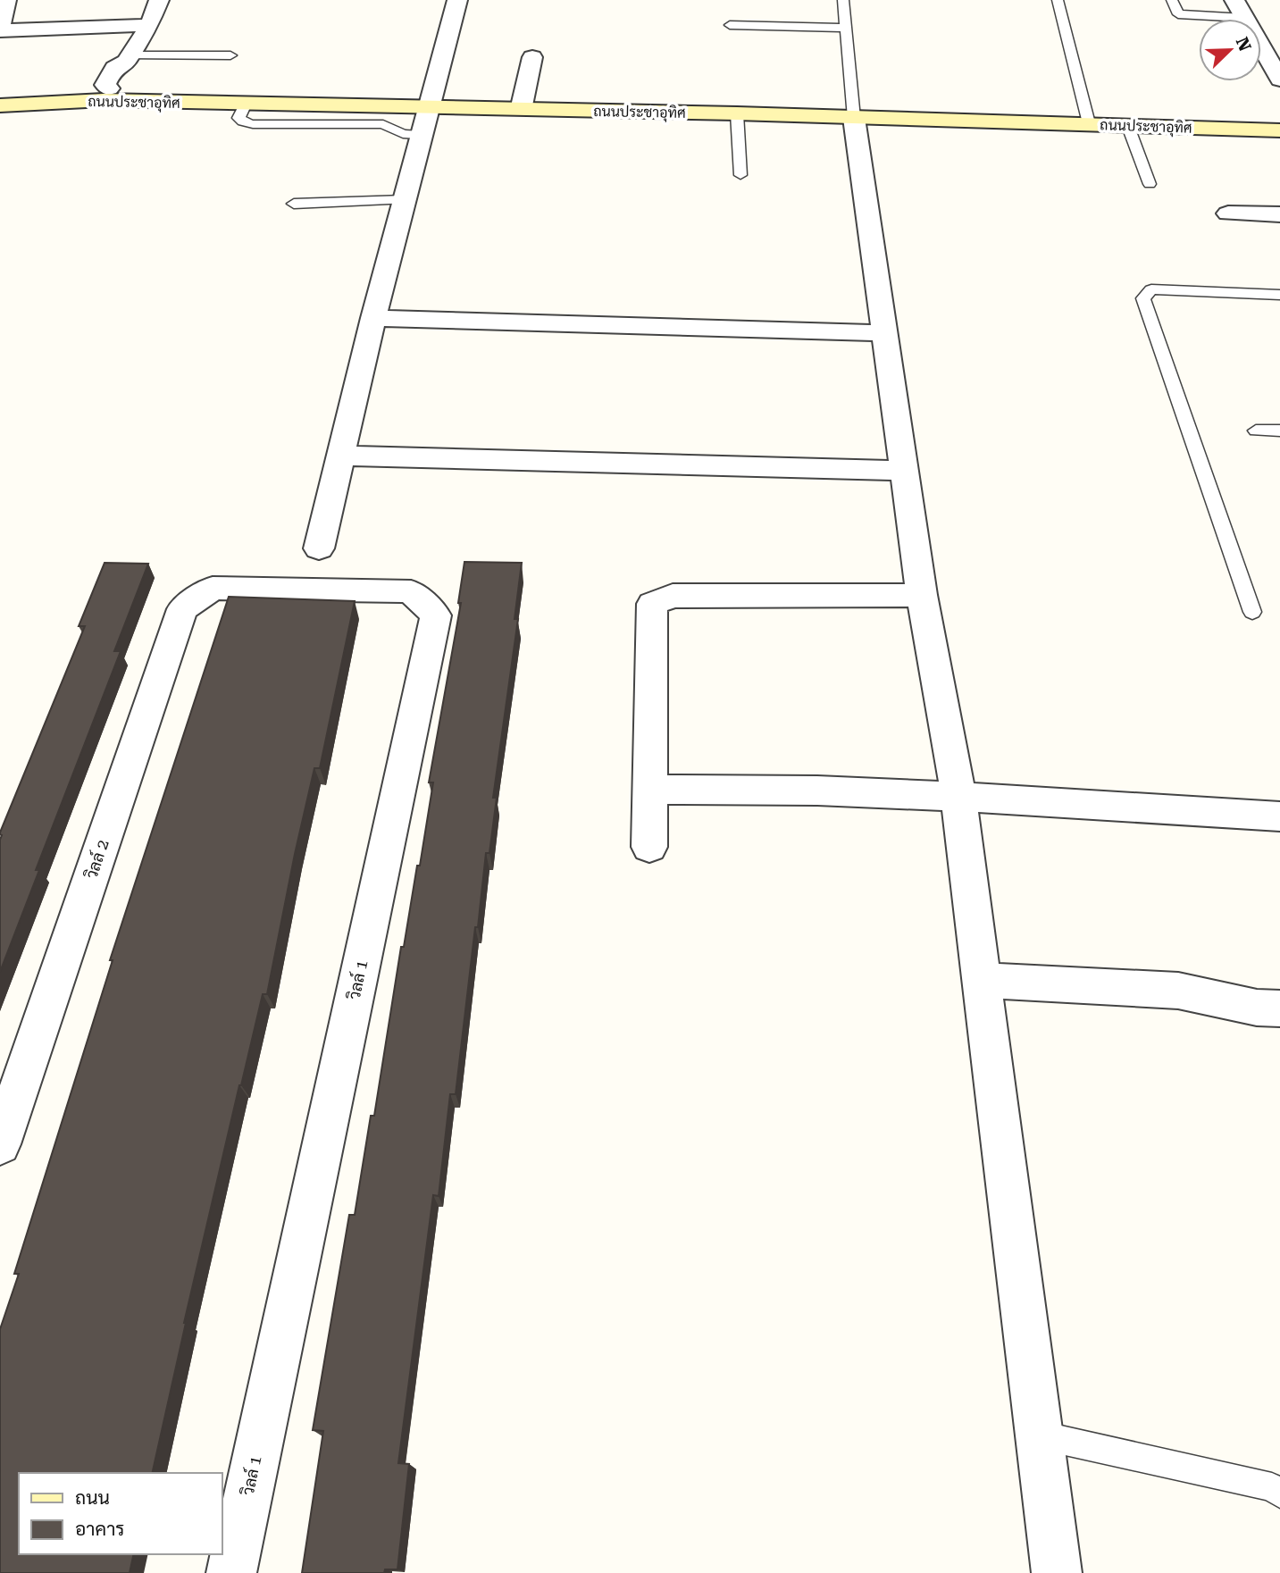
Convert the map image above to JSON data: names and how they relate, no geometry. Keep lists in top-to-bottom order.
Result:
{
  "streets": {
    "street": ["ถนนประชาอุทิศ", "วิลล์ 2", "วิลล์ 1"]
  },
  "crossings": [
    ["วิลล์ 2", "วิลล์ 1"]
  ],
  "legend": ["ถนน", "อาคาร"],
  "north": "top right"
}
